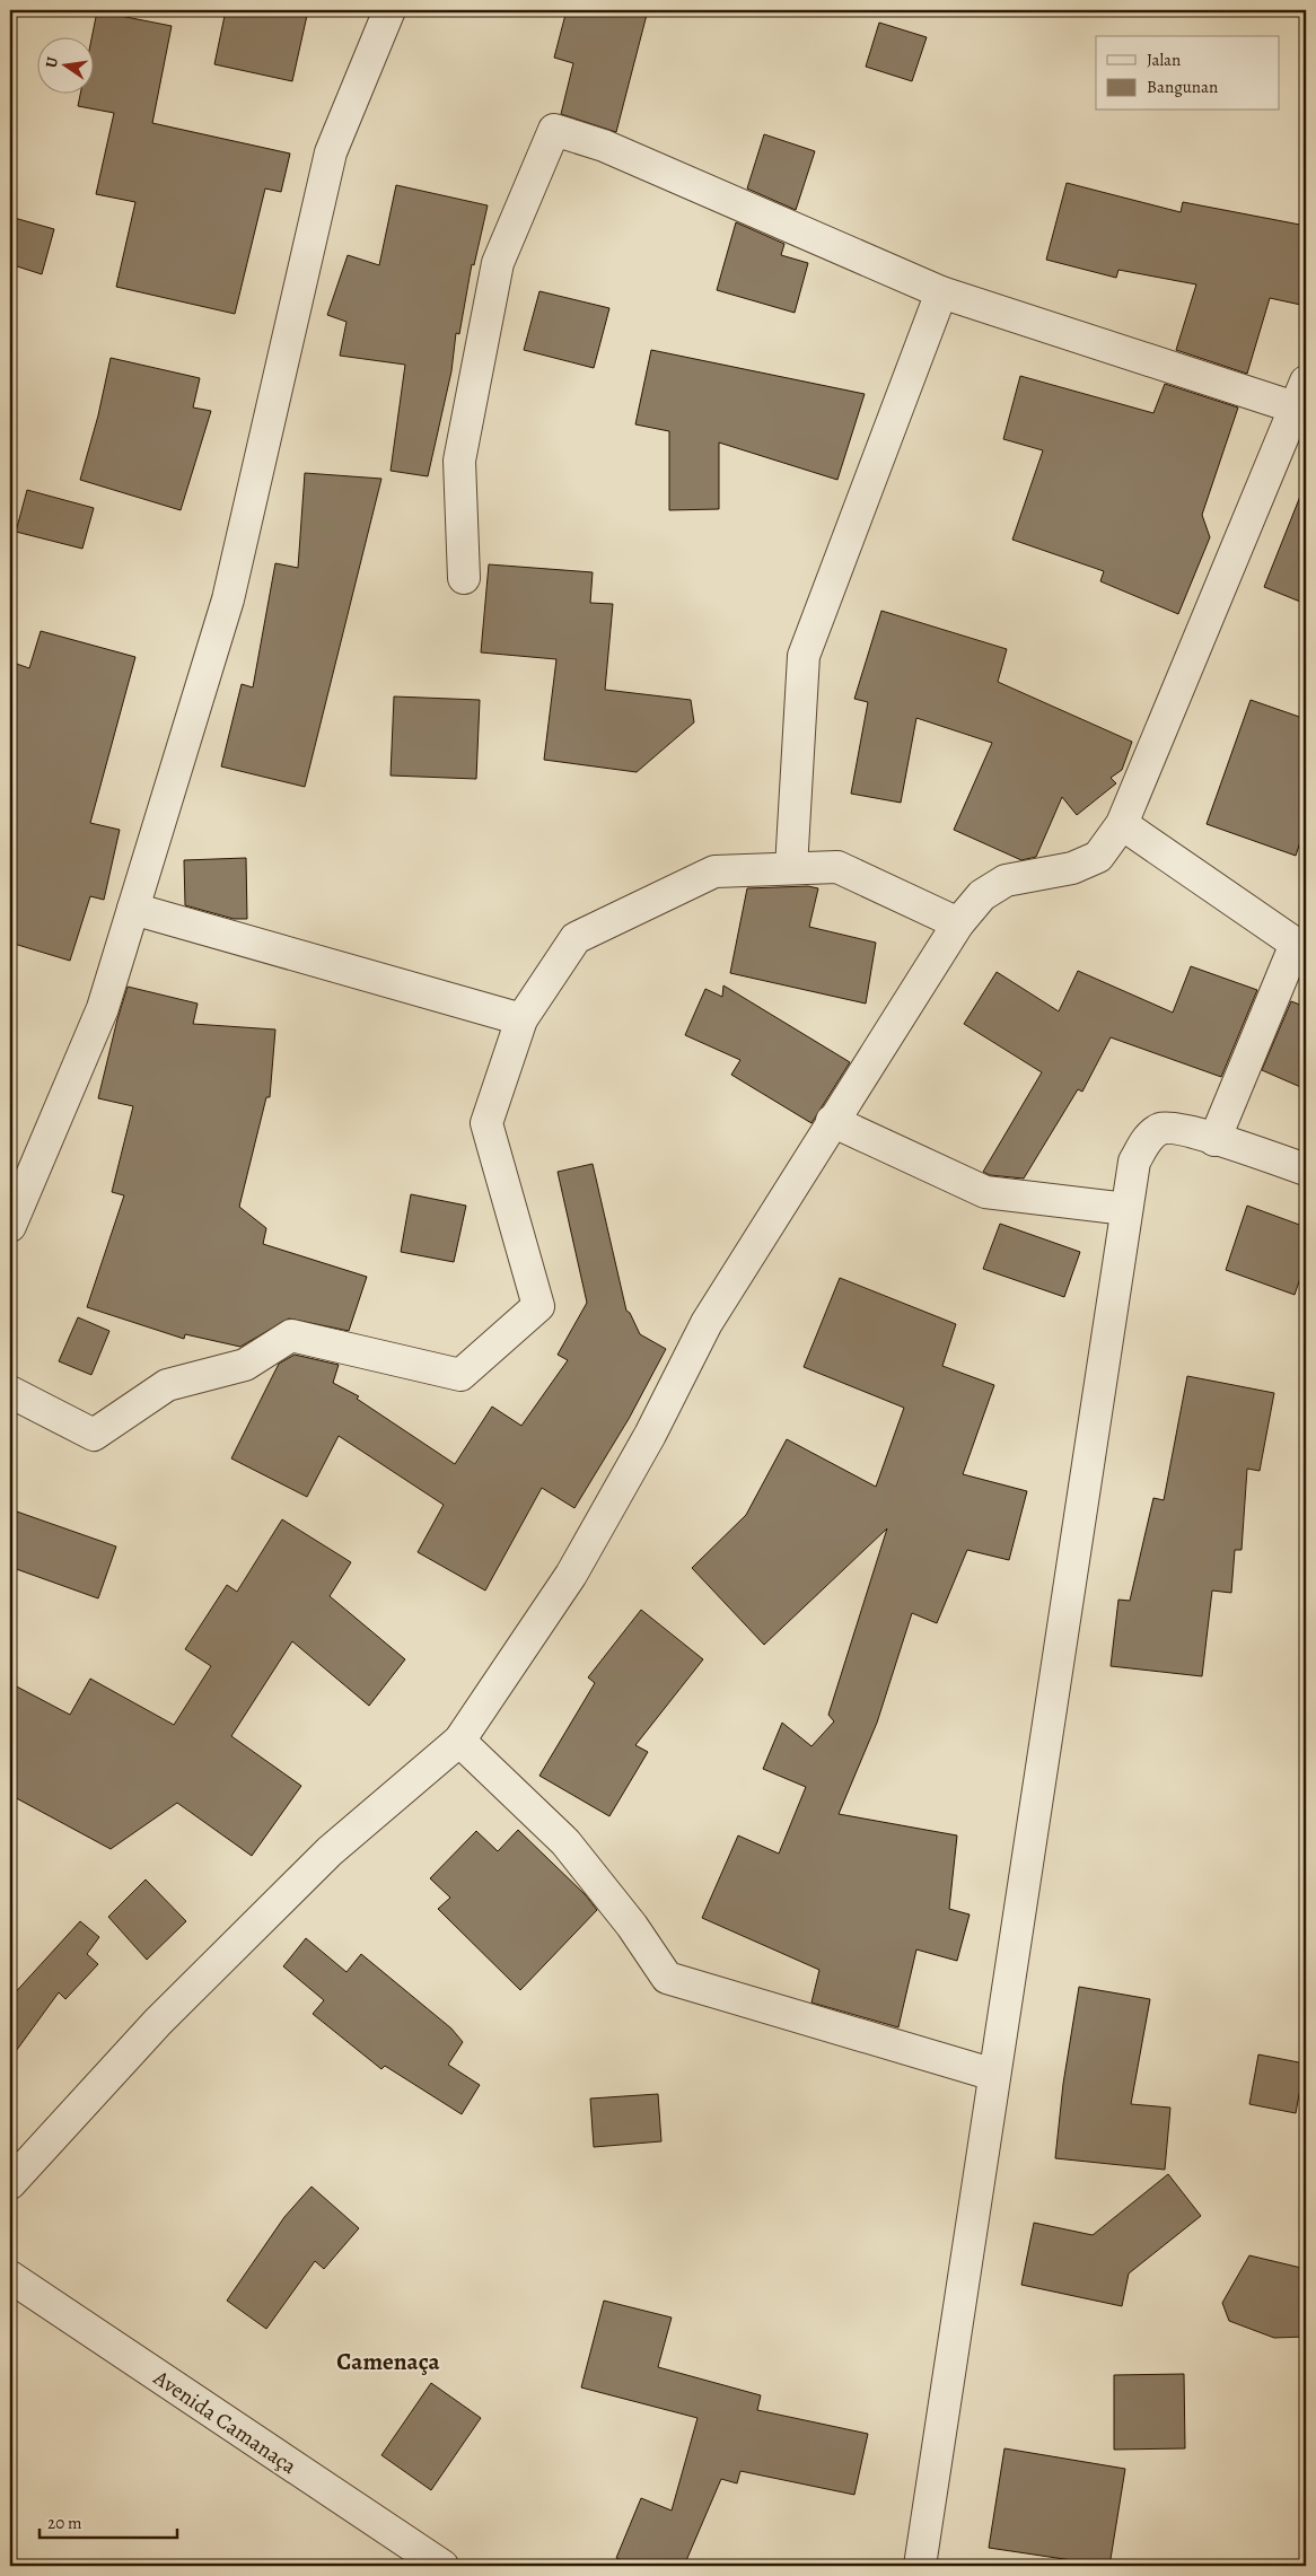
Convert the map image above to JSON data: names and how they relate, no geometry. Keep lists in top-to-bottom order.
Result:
{
  "streets": {
    "street": ["Avenida Camanaça"]
  },
  "districts": ["Camenaça"],
  "legend": ["Jalan", "Bangunan"],
  "scale_bar": "20 m",
  "north": "left"
}
